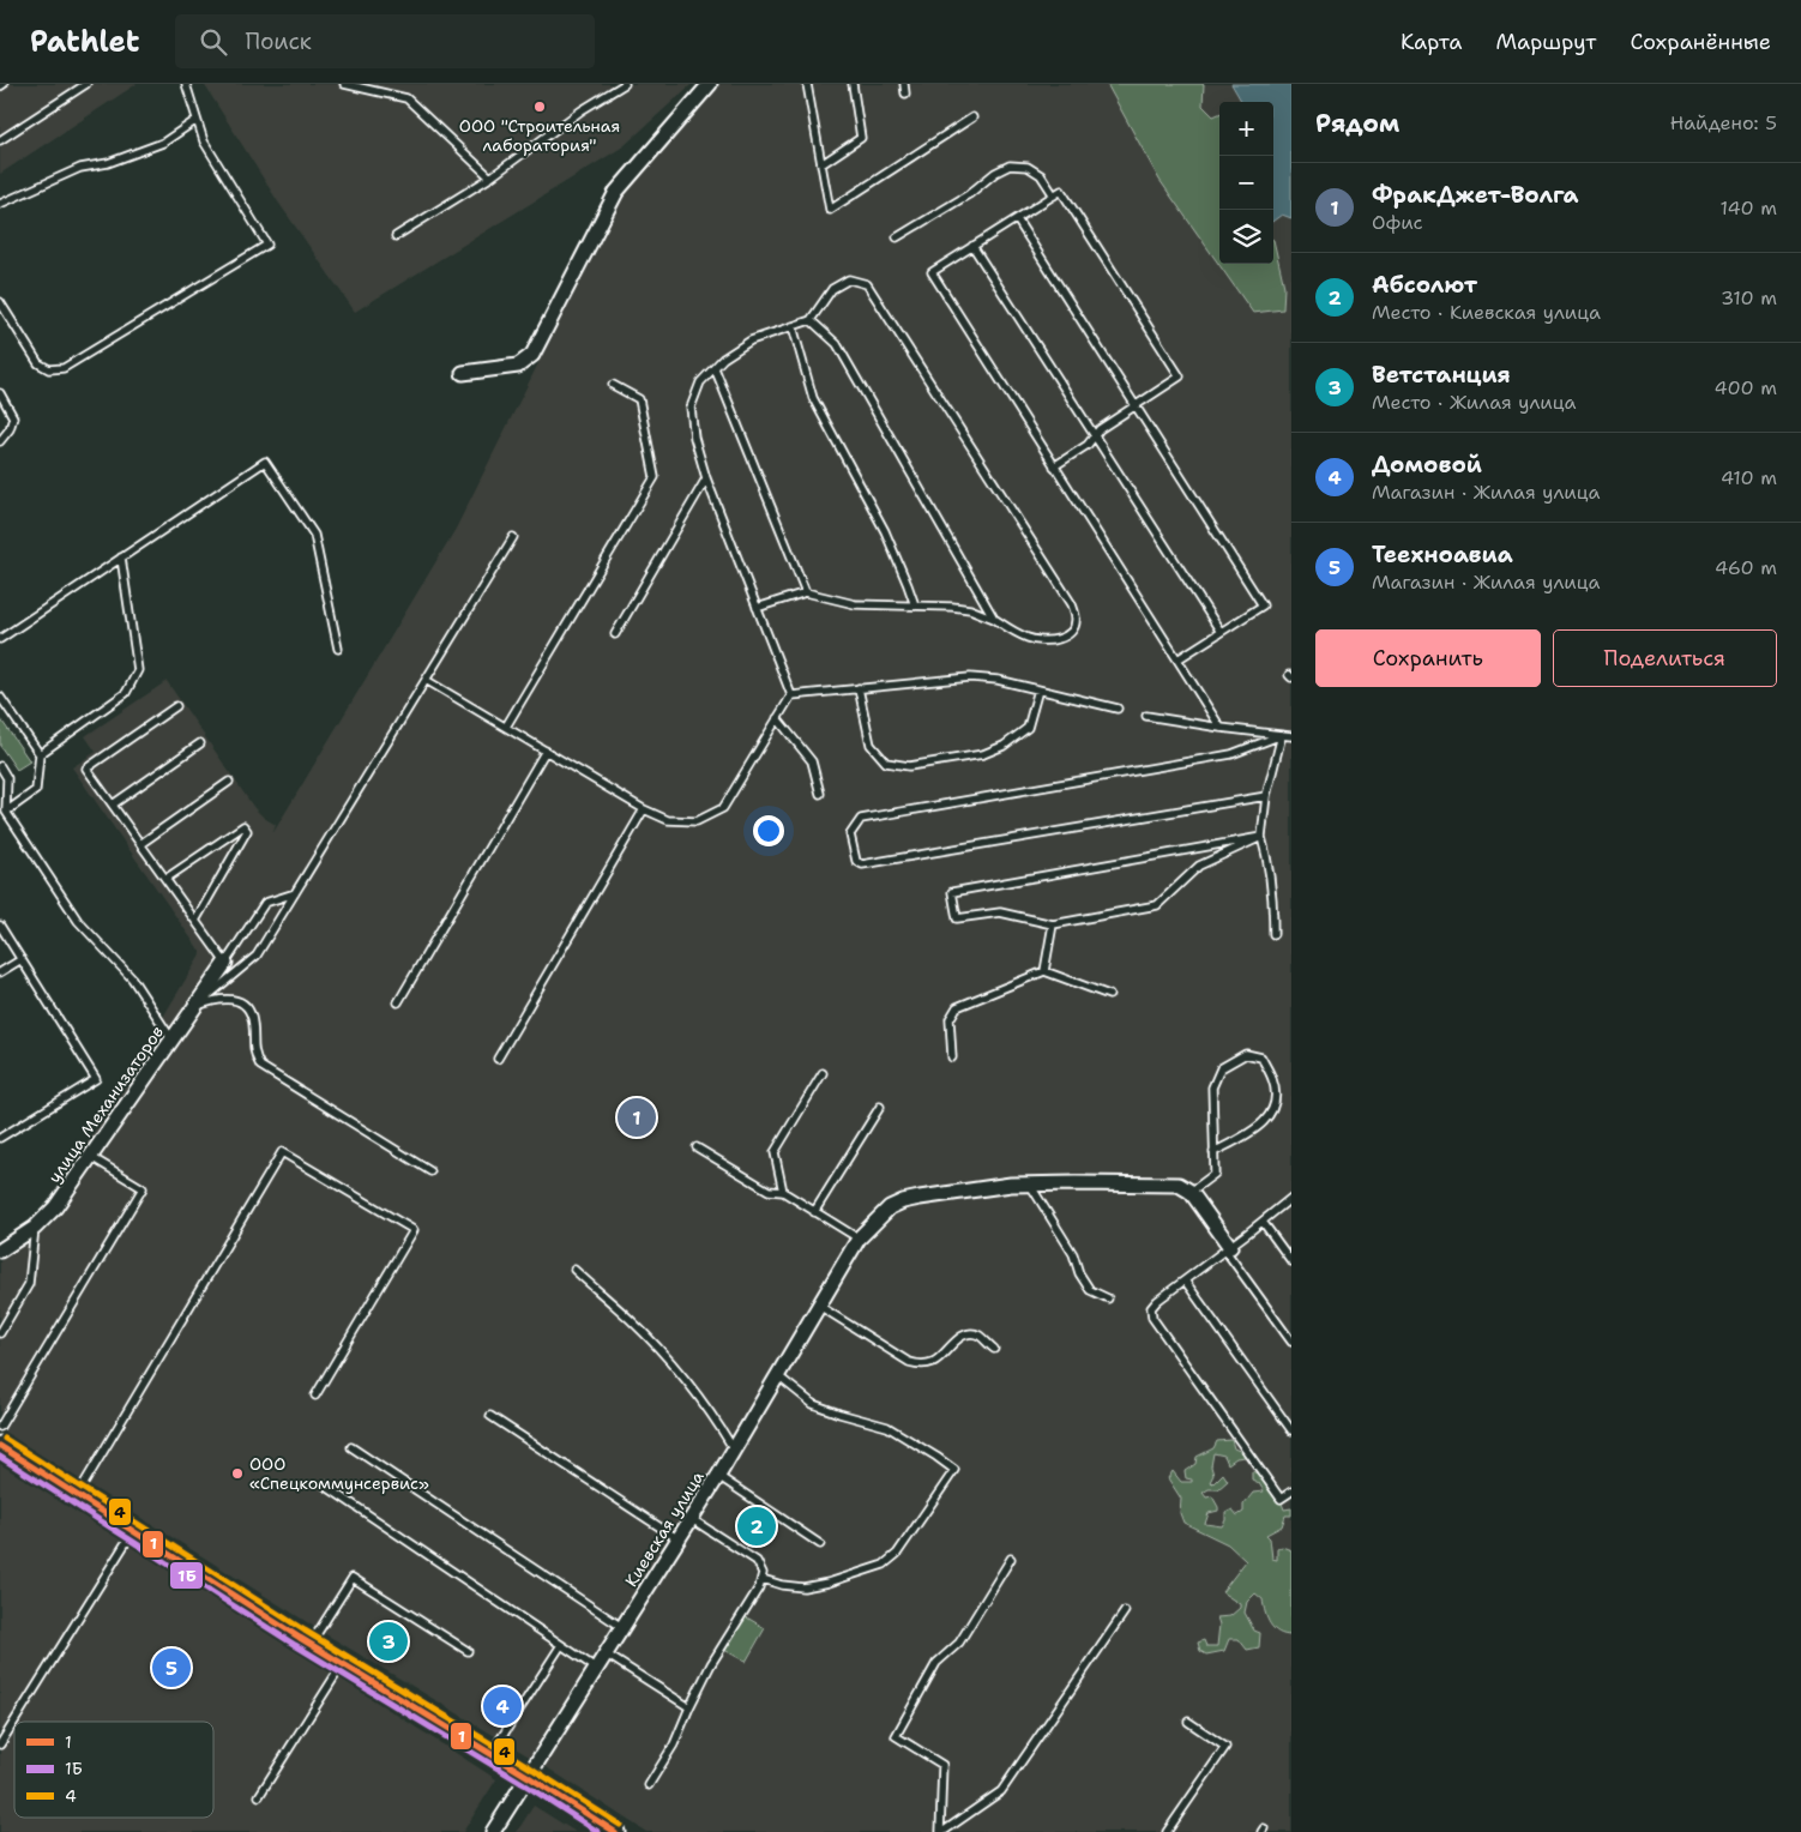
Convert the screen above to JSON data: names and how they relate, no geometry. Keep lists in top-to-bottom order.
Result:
{
  "streets": {
    "street": ["улица Механизаторов", "Киевская улица"]
  },
  "places": ["ООО \"Строительная лаборатория\"", "ООО «Спецкоммунсервис»"],
  "lines": ["transit line 4", "transit line 1", "transit line 1Б"],
  "legend": ["1", "1Б", "4"],
  "page": {
    "header": "Pathlet",
    "search": "Поиск",
    "nav": ["Карта", "Маршрут", "Сохранённые"],
    "heading": ["Рядом", "Найдено: 5"],
    "map_buttons": ["+", "−"],
    "list": [
      {
        "mark": "1",
        "name": "ФракДжет-Волга",
        "note": "Офис",
        "value": "140 m"
      },
      {
        "mark": "2",
        "name": "Абсолют",
        "note": "Место · Киевская улица",
        "value": "310 m"
      },
      {
        "mark": "3",
        "name": "Ветстанция",
        "note": "Место · Жилая улица",
        "value": "400 m"
      },
      {
        "mark": "4",
        "name": "Домовой",
        "note": "Магазин · Жилая улица",
        "value": "410 m"
      },
      {
        "mark": "5",
        "name": "Теехноавиа",
        "note": "Магазин · Жилая улица",
        "value": "460 m"
      }
    ],
    "buttons": ["Сохранить", "Поделиться"],
    "pins": [
      "1",
      "2",
      "3",
      "5",
      "4"
    ]
  }
}
